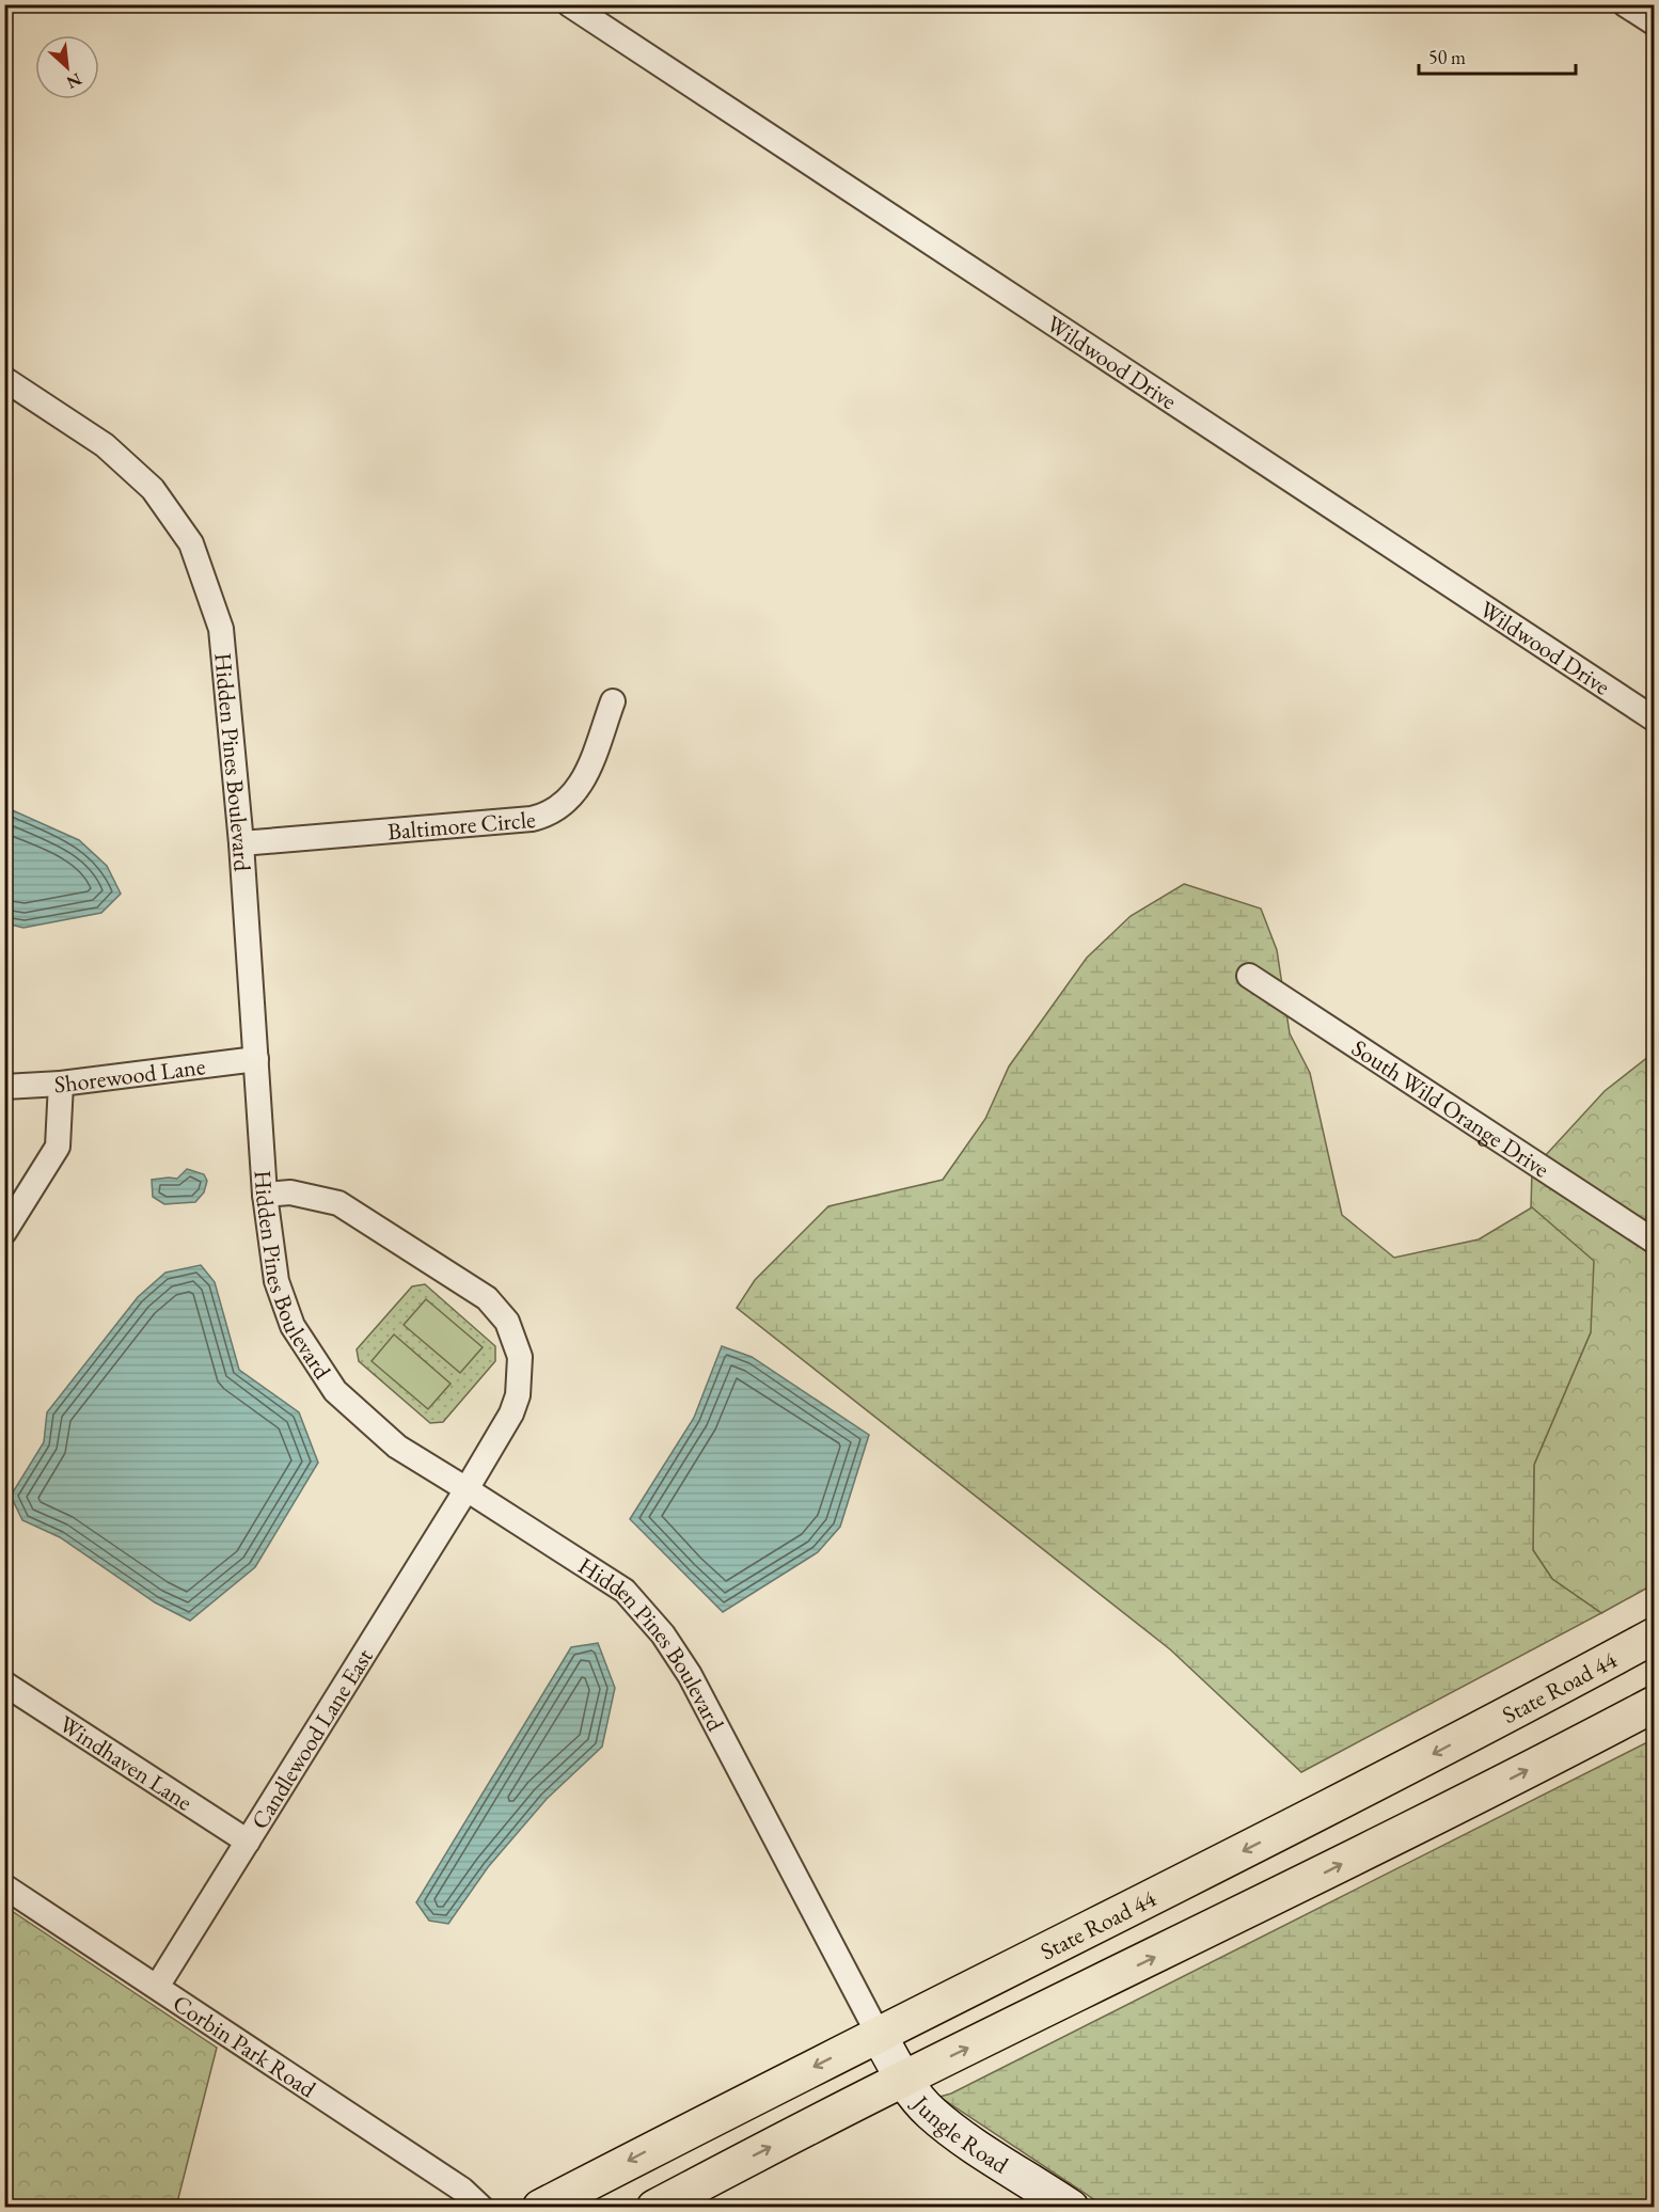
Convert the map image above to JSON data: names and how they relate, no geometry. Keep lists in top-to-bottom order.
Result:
{
  "streets": {
    "main road": ["State Road 44"],
    "street": [
      "Wildwood Drive",
      "Hidden Pines Boulevard",
      "Baltimore Circle",
      "Shorewood Lane",
      "South Wild Orange Drive",
      "Candlewood Lane East",
      "Windhaven Lane",
      "Corbin Park Road",
      "Jungle Road"
    ]
  },
  "crossings": [
    ["Hidden Pines Boulevard", "Baltimore Circle"],
    ["Hidden Pines Boulevard", "Shorewood Lane"],
    ["Hidden Pines Boulevard", "State Road 44"],
    ["Hidden Pines Boulevard", "Candlewood Lane East"],
    ["Hidden Pines Boulevard", "Jungle Road"],
    ["State Road 44", "Jungle Road"],
    ["Candlewood Lane East", "Windhaven Lane"],
    ["Candlewood Lane East", "Corbin Park Road"]
  ],
  "scale_bar": "50 m",
  "north": "bottom right"
}
